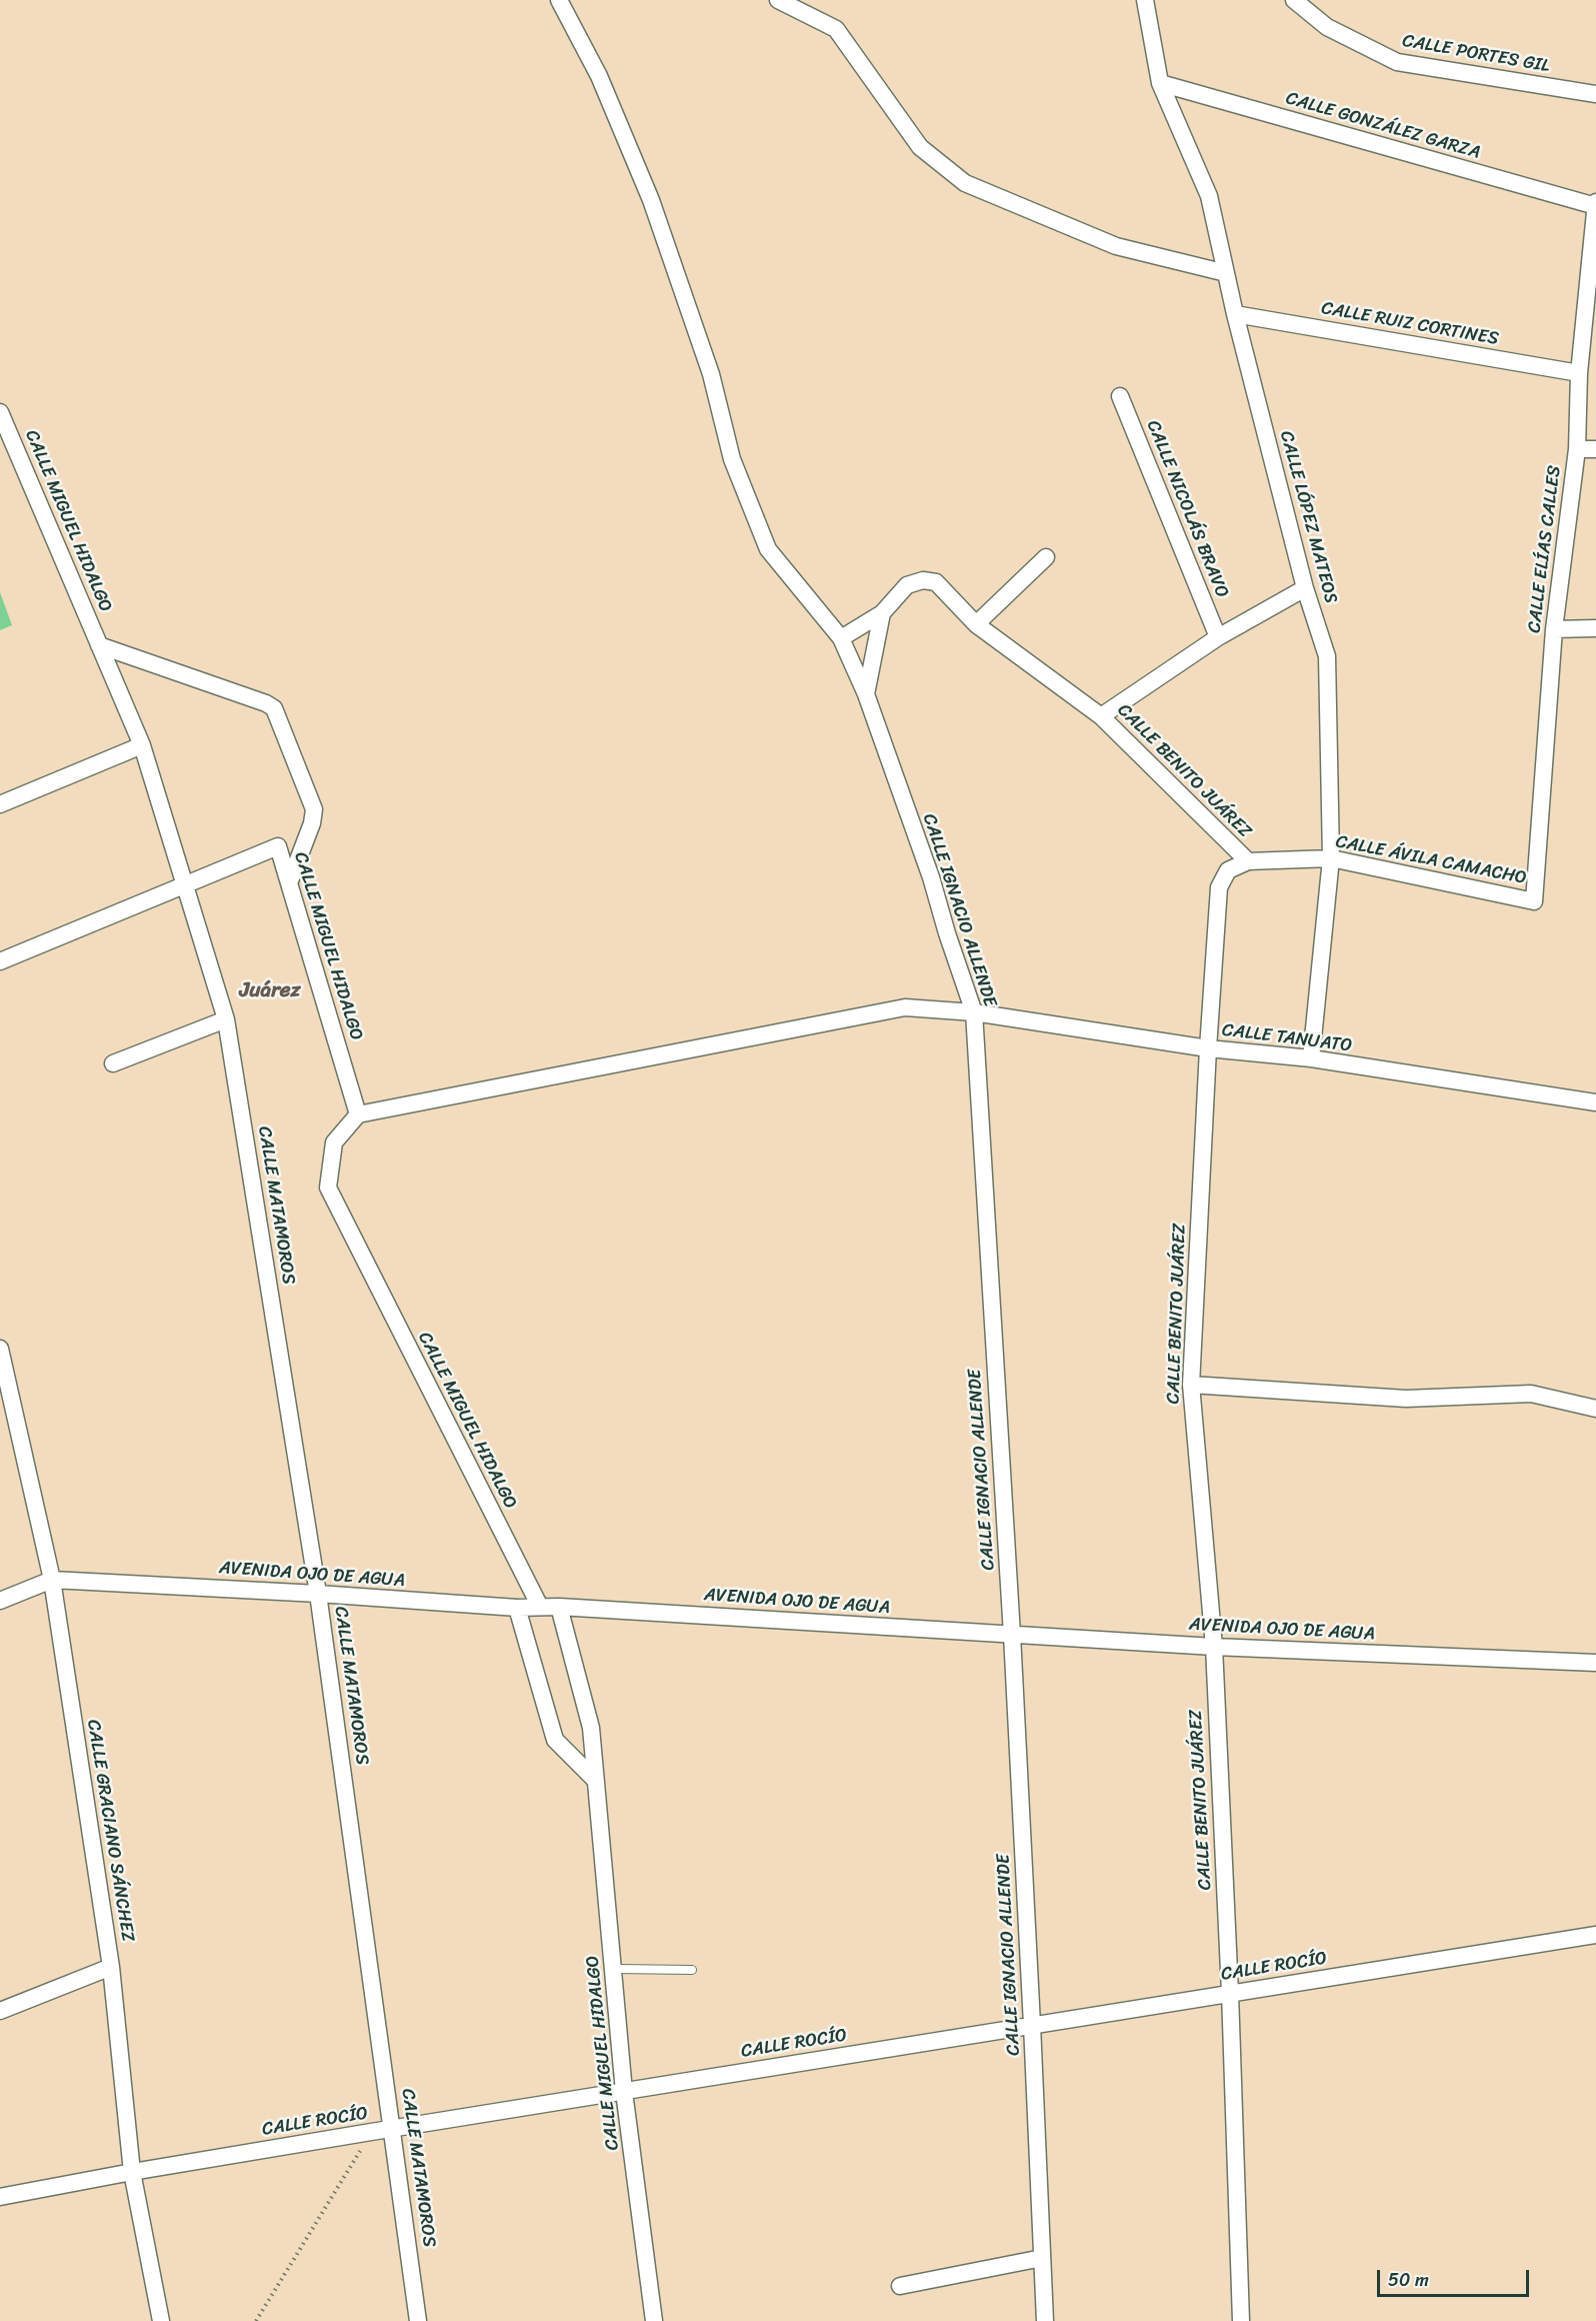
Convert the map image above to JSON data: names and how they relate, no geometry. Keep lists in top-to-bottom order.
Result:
{
  "streets": {
    "street": [
      "CALLE PORTES GIL",
      "CALLE GONZÁLEZ GARZA",
      "CALLE RUIZ CORTINES",
      "CALLE NICOLÁS BRAVO",
      "CALLE LÓPEZ MATEOS",
      "CALLE MIGUEL HIDALGO",
      "CALLE ELÍAS CALLES",
      "CALLE BENITO JUÁREZ",
      "CALLE ÁVILA CAMACHO",
      "CALLE IGNACIO ALLENDE",
      "CALLE TANUATO",
      "CALLE MATAMOROS",
      "AVENIDA OJO DE AGUA",
      "CALLE GRACIANO SÁNCHEZ",
      "CALLE ROCÍO"
    ]
  },
  "crossings": [
    ["CALLE GONZÁLEZ GARZA", "CALLE LÓPEZ MATEOS"],
    ["CALLE GONZÁLEZ GARZA", "CALLE ELÍAS CALLES"],
    ["CALLE RUIZ CORTINES", "CALLE LÓPEZ MATEOS"],
    ["CALLE RUIZ CORTINES", "CALLE ELÍAS CALLES"],
    ["CALLE LÓPEZ MATEOS", "CALLE ÁVILA CAMACHO"],
    ["CALLE LÓPEZ MATEOS", "CALLE TANUATO"],
    ["CALLE MIGUEL HIDALGO", "CALLE TANUATO"],
    ["CALLE MIGUEL HIDALGO", "CALLE MATAMOROS"],
    ["CALLE MIGUEL HIDALGO", "AVENIDA OJO DE AGUA"],
    ["CALLE MIGUEL HIDALGO", "CALLE ROCÍO"],
    ["CALLE ELÍAS CALLES", "CALLE ÁVILA CAMACHO"],
    ["CALLE BENITO JUÁREZ", "CALLE ÁVILA CAMACHO"],
    ["CALLE BENITO JUÁREZ", "CALLE TANUATO"],
    ["CALLE BENITO JUÁREZ", "AVENIDA OJO DE AGUA"],
    ["CALLE BENITO JUÁREZ", "CALLE ROCÍO"],
    ["CALLE IGNACIO ALLENDE", "CALLE TANUATO"],
    ["CALLE IGNACIO ALLENDE", "AVENIDA OJO DE AGUA"],
    ["CALLE IGNACIO ALLENDE", "CALLE ROCÍO"],
    ["CALLE MATAMOROS", "AVENIDA OJO DE AGUA"],
    ["CALLE MATAMOROS", "CALLE ROCÍO"],
    ["AVENIDA OJO DE AGUA", "CALLE GRACIANO SÁNCHEZ"],
    ["CALLE GRACIANO SÁNCHEZ", "CALLE ROCÍO"]
  ],
  "districts": ["Juárez"],
  "scale_bar": "50 m"
}
